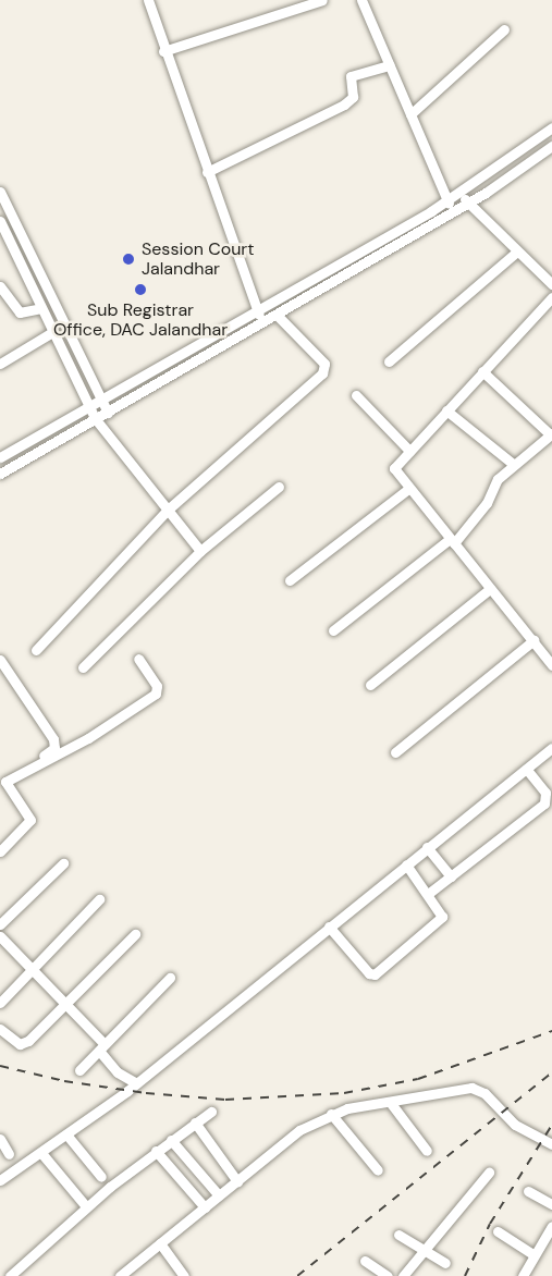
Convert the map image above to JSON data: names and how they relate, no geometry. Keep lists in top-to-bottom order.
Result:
{
  "places": ["Session Court Jalandhar", "Sub Registrar Office, DAC Jalandhar"]
}
